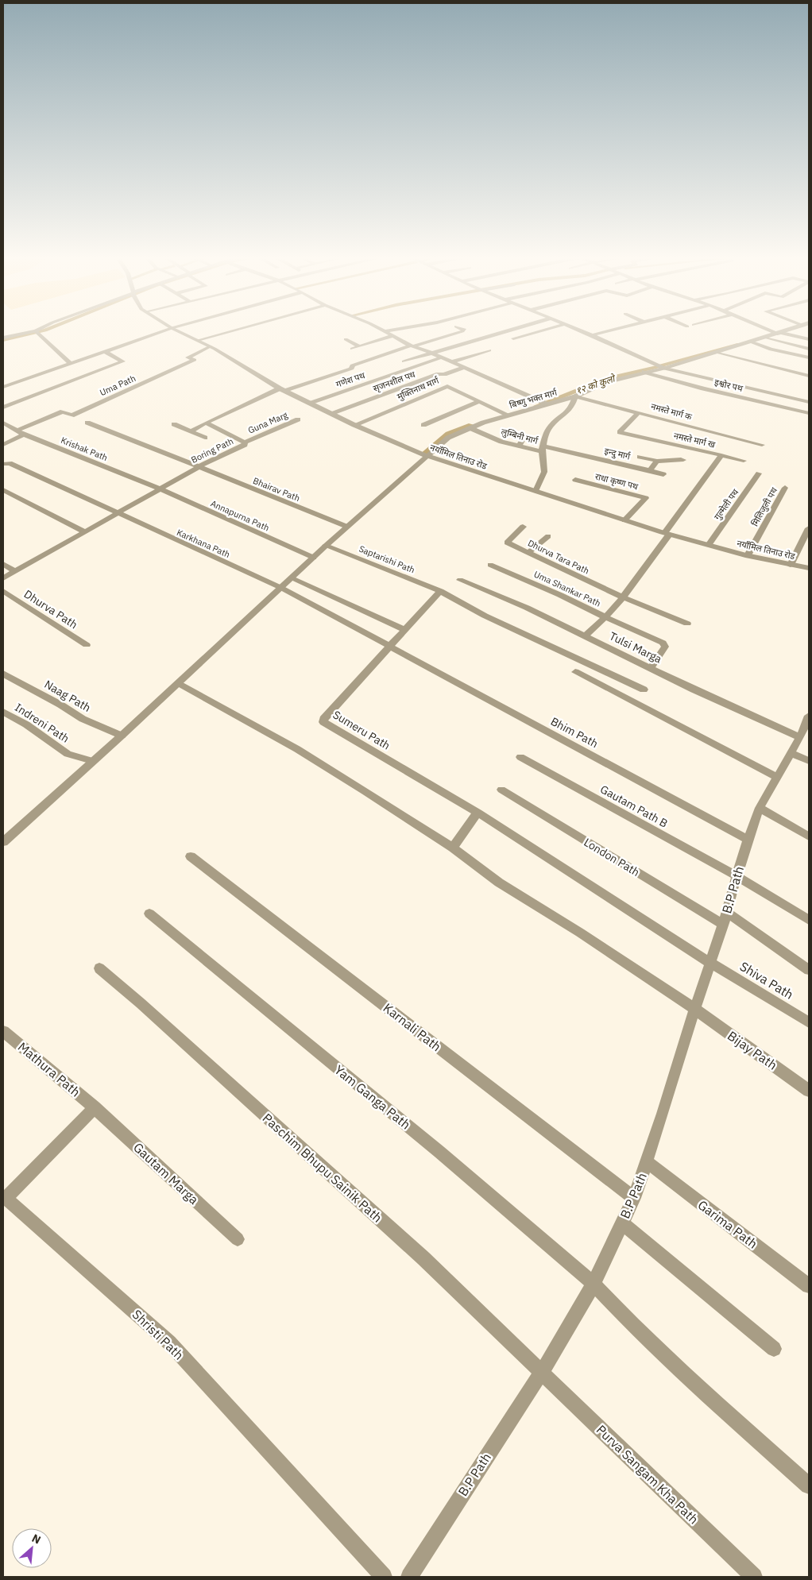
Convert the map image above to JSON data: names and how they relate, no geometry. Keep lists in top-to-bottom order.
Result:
{
  "streets": {
    "street": [
      "गणेश पथ",
      "सृजनशील पथ",
      "Uma Path",
      "इश्वोर पथ",
      "मुक्तिनाथ मार्ग",
      "बिष्णु भक्त मार्ग",
      "नमस्ते मार्ग क",
      "Guna Marg",
      "लुम्बिनी मार्ग",
      "नमस्ते मार्ग ख",
      "Krishak Path",
      "Boring Path",
      "इन्दु मार्ग",
      "नयाँमिल तिनाउ रोड",
      "राधा कृष्ण पथ",
      "Bhairav Path",
      "गुल्मेली पथ",
      "मिलिजुली पथ",
      "Annapurna Path",
      "Karkhana Path",
      "Dhurva Tara Path",
      "Saptarishi Path",
      "Uma Shankar Path",
      "Dhurva Path",
      "Tulsi Marga",
      "Naag Path",
      "Indreni Path",
      "Sumeru Path",
      "Bhim Path",
      "Gautam Path B",
      "London Path",
      "B.P Path",
      "Shiva Path",
      "Karnali Path",
      "Bijay Path",
      "Mathura Path",
      "Yam Ganga Path",
      "Paschim Bhupu Sainik Path",
      "Gautam Marga",
      "Garima Path",
      "Shristi Path",
      "Purva Sangam Kha Path"
    ]
  },
  "crossings": [
    ["गणेश पथ", "नयाँमिल तिनाउ रोड"],
    ["सृजनशील पथ", "नयाँमिल तिनाउ रोड"],
    ["Uma Path", "Krishak Path"],
    ["Uma Path", "नयाँमिल तिनाउ रोड"],
    ["इश्वोर पथ", "बिष्णु भक्त मार्ग"],
    ["मुक्तिनाथ मार्ग", "बिष्णु भक्त मार्ग"],
    ["मुक्तिनाथ मार्ग", "नयाँमिल तिनाउ रोड"],
    ["बिष्णु भक्त मार्ग", "नमस्ते मार्ग क"],
    ["बिष्णु भक्त मार्ग", "लुम्बिनी मार्ग"],
    ["बिष्णु भक्त मार्ग", "नयाँमिल तिनाउ रोड"],
    ["बिष्णु भक्त मार्ग", "Bhairav Path"],
    ["बिष्णु भक्त मार्ग", "Annapurna Path"],
    ["बिष्णु भक्त मार्ग", "Karkhana Path"],
    ["बिष्णु भक्त मार्ग", "Saptarishi Path"],
    ["बिष्णु भक्त मार्ग", "Naag Path"],
    ["बिष्णु भक्त मार्ग", "Indreni Path"],
    ["बिष्णु भक्त मार्ग", "Bijay Path"],
    ["नमस्ते मार्ग क", "नमस्ते मार्ग ख"],
    ["Guna Marg", "Boring Path"],
    ["लुम्बिनी मार्ग", "इन्दु मार्ग"],
    ["नमस्ते मार्ग ख", "नयाँमिल तिनाउ रोड"],
    ["नमस्ते मार्ग ख", "Uma Shankar Path"],
    ["Krishak Path", "Boring Path"],
    ["Krishak Path", "Annapurna Path"],
    ["Boring Path", "Bhairav Path"],
    ["Boring Path", "Annapurna Path"],
    ["Boring Path", "Karkhana Path"],
    ["नयाँमिल तिनाउ रोड", "राधा कृष्ण पथ"],
    ["नयाँमिल तिनाउ रोड", "गुल्मेली पथ"],
    ["नयाँमिल तिनाउ रोड", "मिलिजुली पथ"],
    ["नयाँमिल तिनाउ रोड", "Uma Shankar Path"],
    ["Karkhana Path", "Sumeru Path"],
    ["Karkhana Path", "Bhim Path"],
    ["Dhurva Tara Path", "Uma Shankar Path"],
    ["Saptarishi Path", "Sumeru Path"],
    ["Tulsi Marga", "B.P Path"],
    ["Sumeru Path", "Bhim Path"],
    ["Sumeru Path", "Shiva Path"],
    ["Bhim Path", "B.P Path"],
    ["Gautam Path B", "B.P Path"],
    ["London Path", "B.P Path"],
    ["B.P Path", "Shiva Path"],
    ["B.P Path", "Karnali Path"],
    ["B.P Path", "Bijay Path"],
    ["B.P Path", "Yam Ganga Path"],
    ["B.P Path", "Paschim Bhupu Sainik Path"],
    ["B.P Path", "Garima Path"],
    ["B.P Path", "Purva Sangam Kha Path"],
    ["Mathura Path", "Gautam Marga"],
    ["Mathura Path", "Shristi Path"],
    ["Paschim Bhupu Sainik Path", "Purva Sangam Kha Path"],
    ["Gautam Marga", "Shristi Path"]
  ],
  "water": ["१२ को कुलो"],
  "north": "top right"
}
